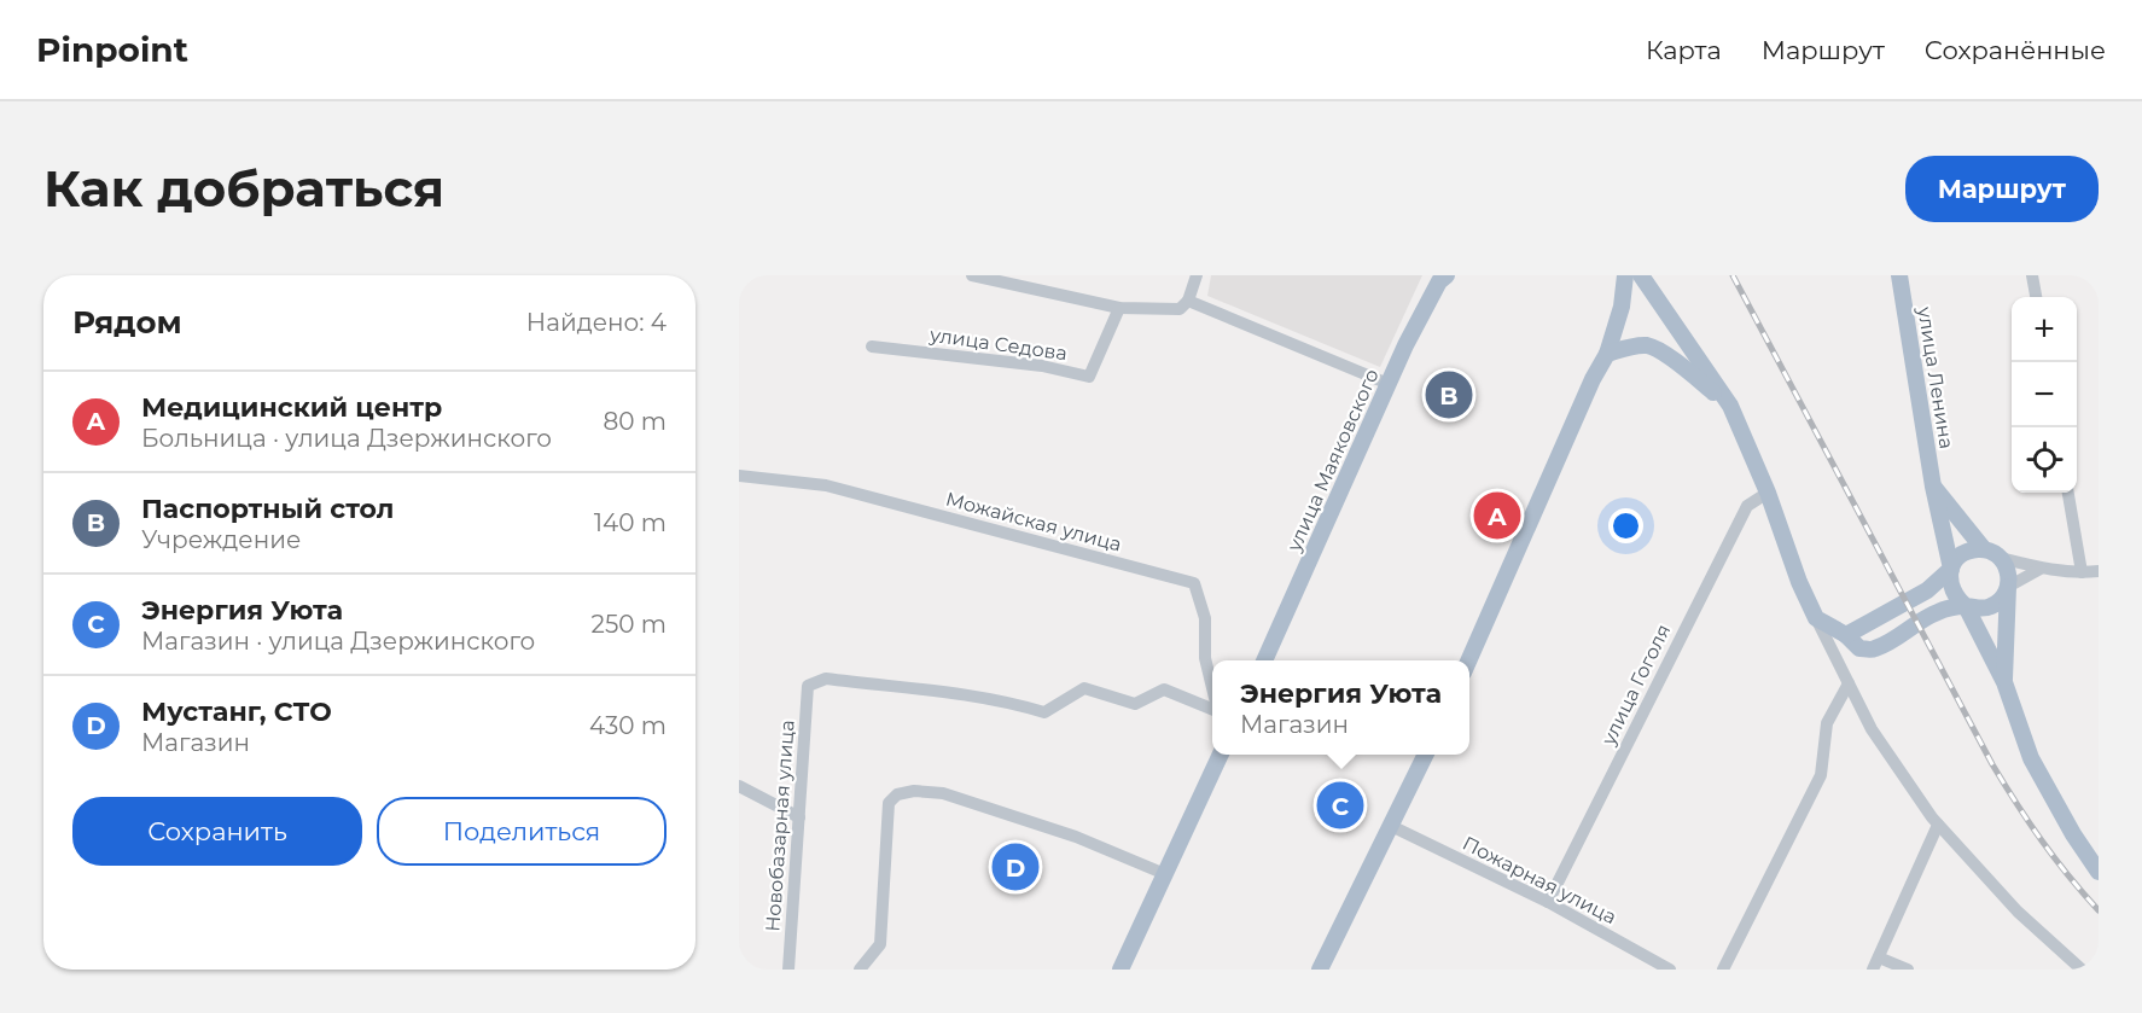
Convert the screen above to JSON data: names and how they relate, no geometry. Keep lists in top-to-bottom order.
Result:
{
  "streets": {
    "main road": ["улица Ленина", "улица Маяковского"],
    "street": [
      "улица Седова",
      "Можайская улица",
      "улица Гоголя",
      "Новобазарная улица",
      "Пожарная улица"
    ]
  },
  "crossings": [
    ["улица Гоголя", "Пожарная улица"]
  ],
  "page": {
    "header": "Pinpoint",
    "nav": ["Карта", "Маршрут", "Сохранённые"],
    "buttons": [
      "Маршрут",
      ["Сохранить", "Поделиться"]
    ],
    "title": "Как добраться",
    "heading": ["Рядом", "Найдено: 4"],
    "map_buttons": ["+", "−"],
    "pins": [
      "B",
      "A",
      "C",
      "D"
    ],
    "list": [
      {
        "mark": "A",
        "name": "Медицинский центр",
        "note": "Больница · улица Дзержинского",
        "value": "80 m"
      },
      {
        "mark": "B",
        "name": "Паспортный стол",
        "note": "Учреждение",
        "value": "140 m"
      },
      {
        "mark": "C",
        "name": "Энергия Уюта",
        "note": "Магазин · улица Дзержинского",
        "value": "250 m"
      },
      {
        "mark": "D",
        "name": "Мустанг, СТО",
        "note": "Магазин",
        "value": "430 m"
      }
    ],
    "popup": ["Энергия Уюта", "Магазин"]
  }
}
